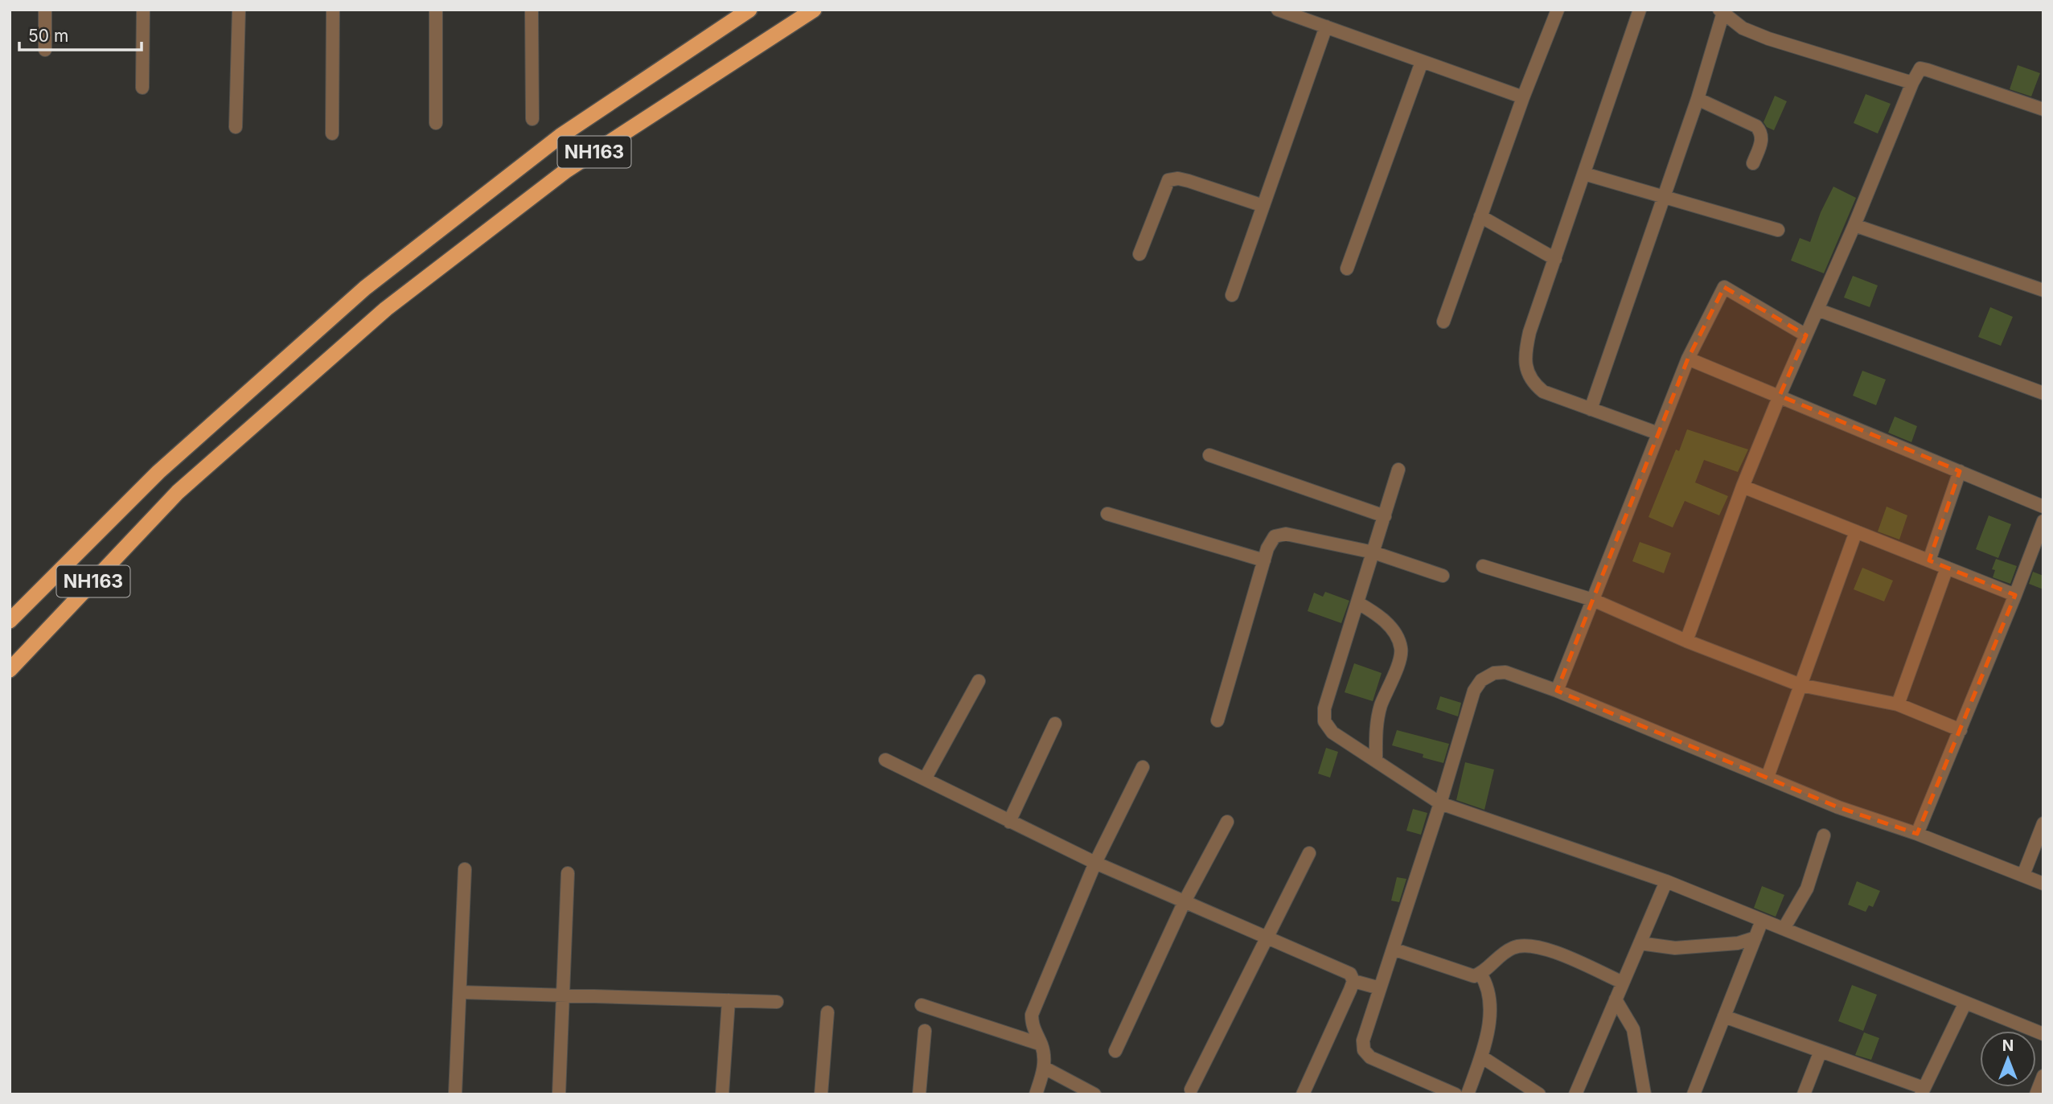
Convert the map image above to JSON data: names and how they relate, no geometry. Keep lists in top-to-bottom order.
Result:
{
  "streets": {
    "highway": ["NH163"]
  },
  "scale_bar": "50 m",
  "north": "top"
}
